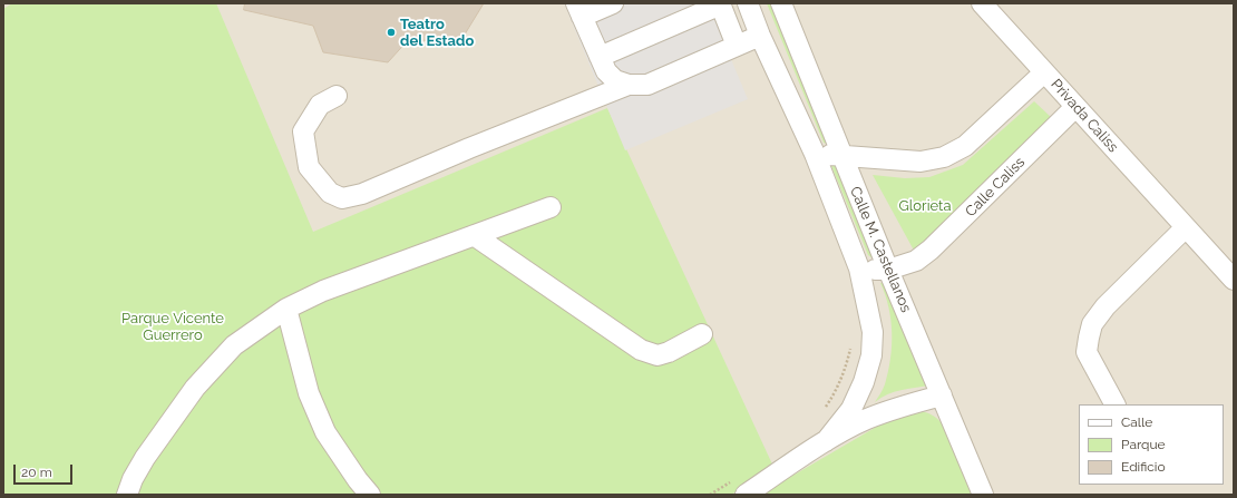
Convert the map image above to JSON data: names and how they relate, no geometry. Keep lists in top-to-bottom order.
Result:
{
  "streets": {
    "street": ["Privada Caliss", "Calle Caliss", "Calle M. Castellanos"]
  },
  "crossings": [
    ["Privada Caliss", "Calle Caliss"],
    ["Calle Caliss", "Calle M. Castellanos"]
  ],
  "parks": ["Glorieta", "Parque Vicente Guerrero"],
  "places": ["Teatro del Estado"],
  "legend": ["Calle", "Parque", "Edificio"],
  "scale_bar": "20 m"
}
